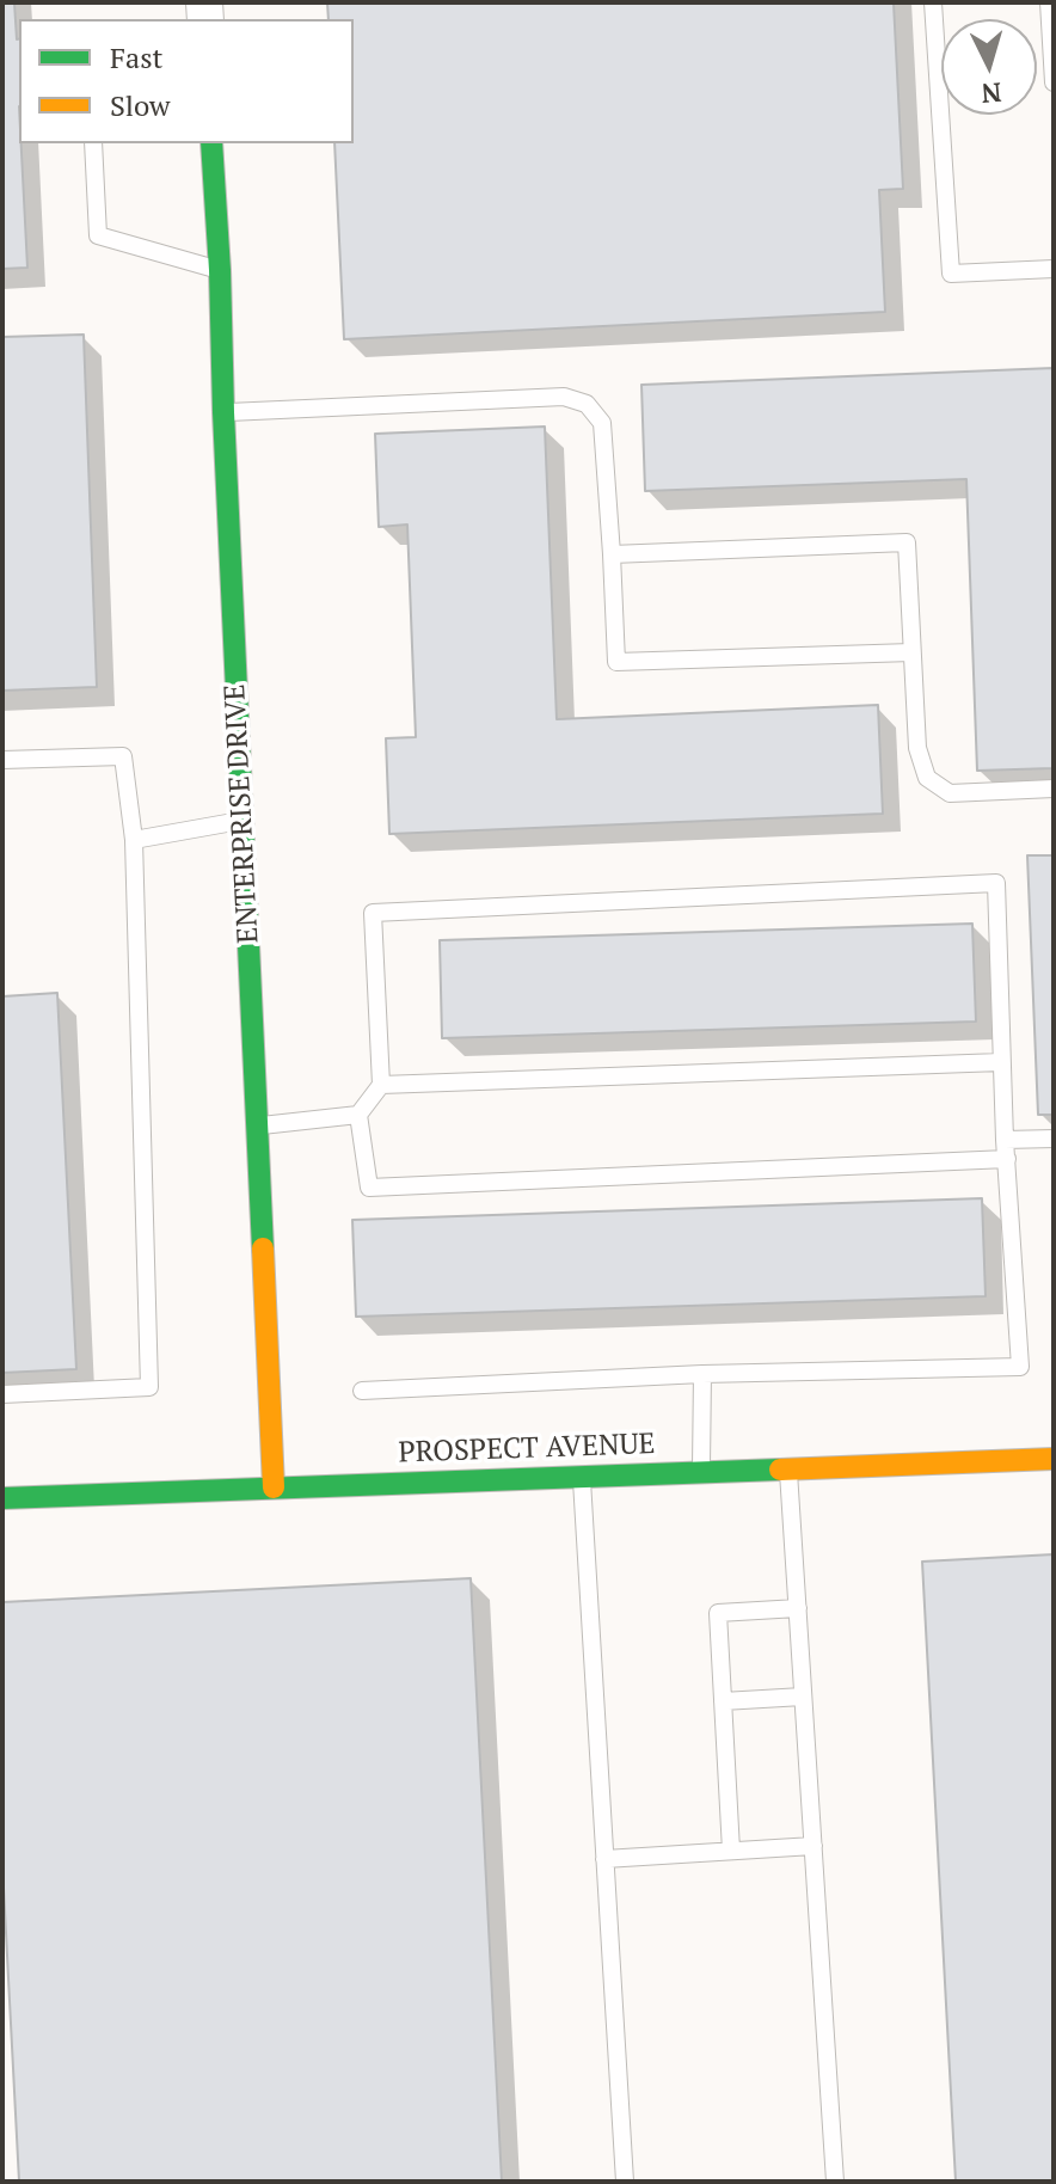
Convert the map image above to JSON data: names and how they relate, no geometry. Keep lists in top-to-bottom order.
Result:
{
  "streets": {
    "street": ["ENTERPRISE DRIVE", "PROSPECT AVENUE"]
  },
  "crossings": [
    ["ENTERPRISE DRIVE", "PROSPECT AVENUE"]
  ],
  "legend": ["Fast", "Slow"],
  "north": "bottom"
}
